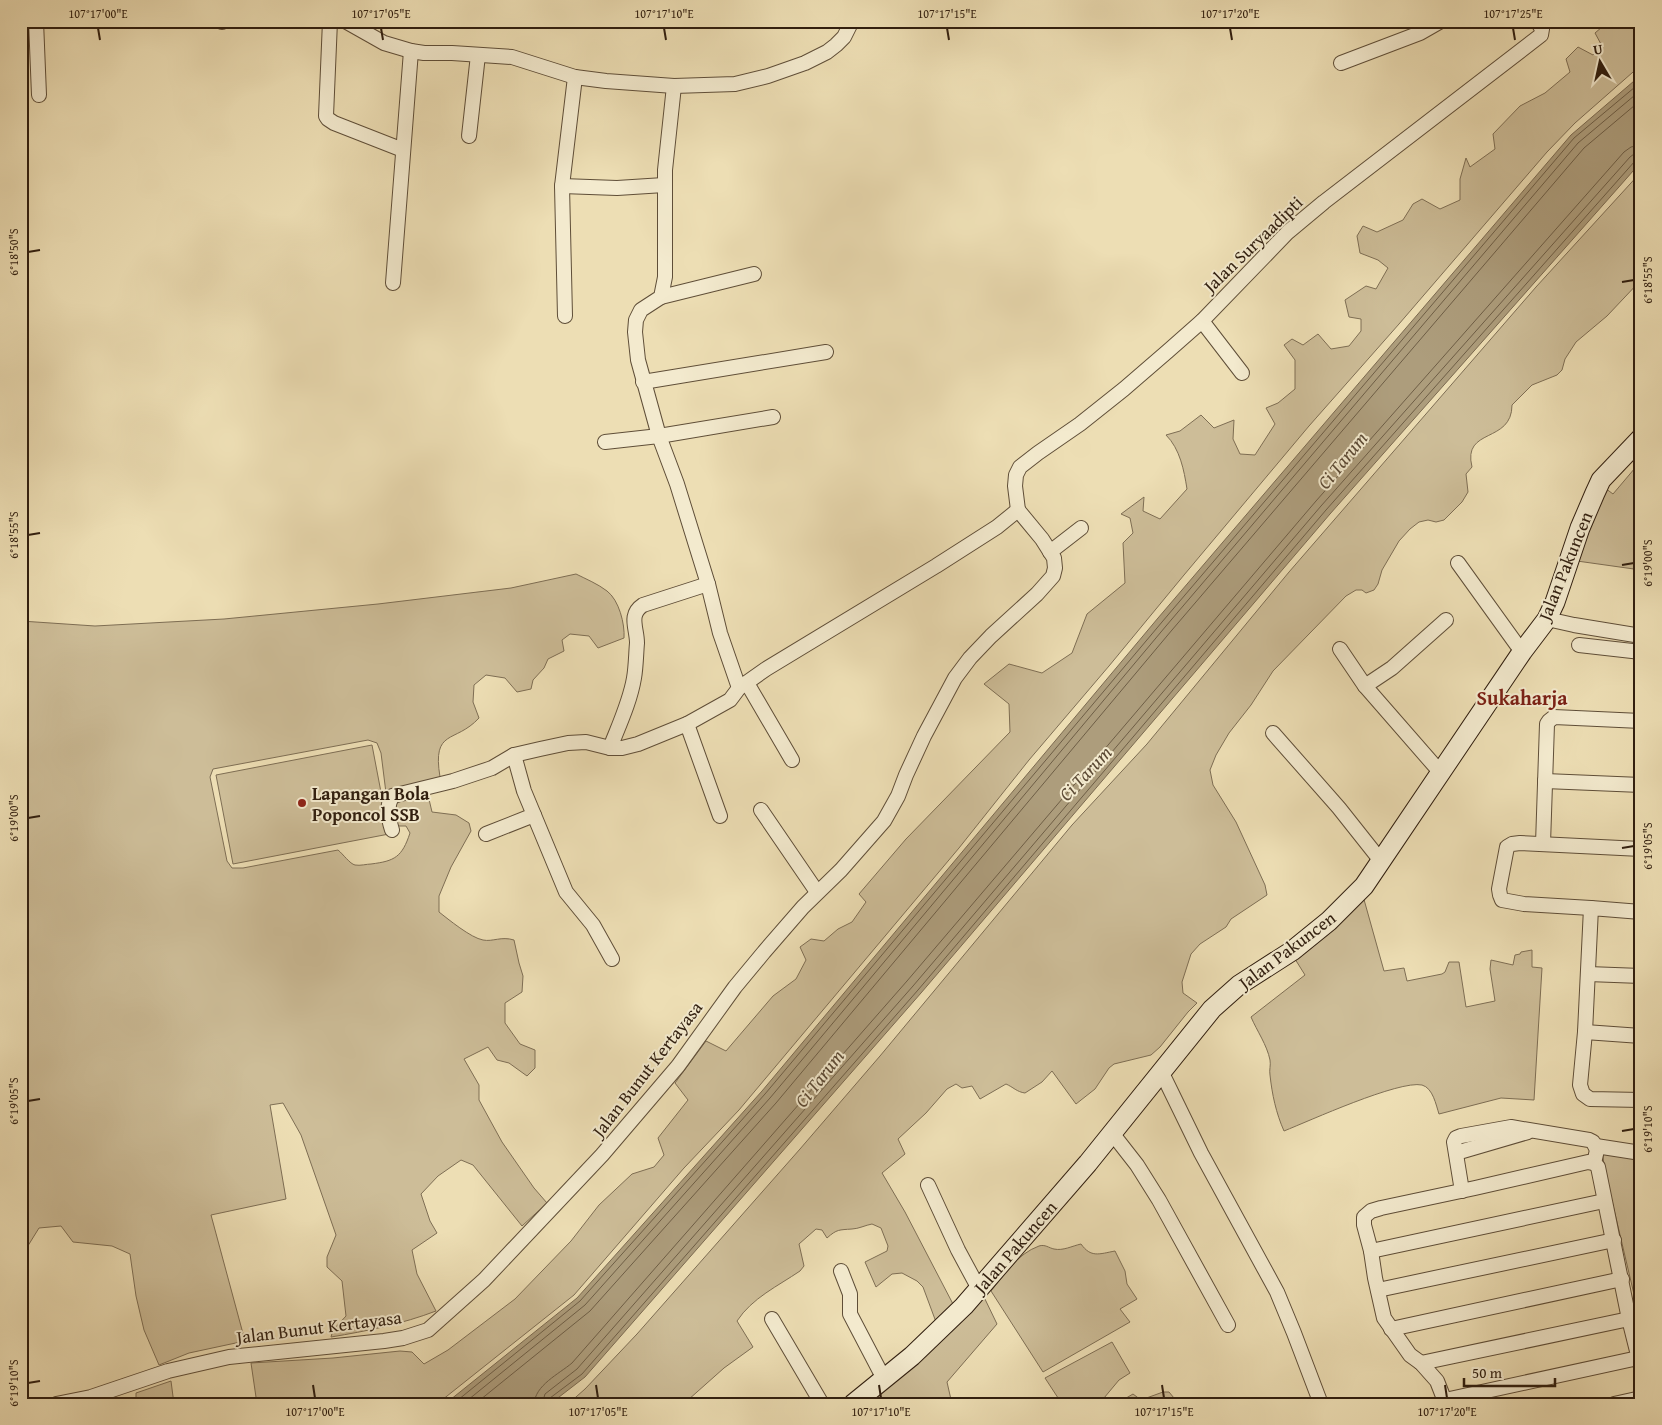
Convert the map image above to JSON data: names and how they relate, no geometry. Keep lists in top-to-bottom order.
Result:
{
  "streets": {
    "street": ["Jalan Suryaadipti", "Jalan Pakuncen", "Jalan Bunut Kertayasa"]
  },
  "crossings": [
    ["Jalan Suryaadipti", "Jalan Bunut Kertayasa"]
  ],
  "districts": ["Sukaharja"],
  "water": ["Ci Tarum"],
  "places": ["Lapangan Bola Poponcol SSB"],
  "scale_bar": "50 m",
  "north": "top",
  "coordinates": [
    "107°17'00\"E",
    "107°17'05\"E",
    "107°17'10\"E",
    "107°17'15\"E",
    "107°17'20\"E",
    "107°17'25\"E",
    "6°18'50\"S",
    "6°18'55\"S",
    "6°19'00\"S",
    "6°19'05\"S",
    "6°19'10\"S"
  ]
}
